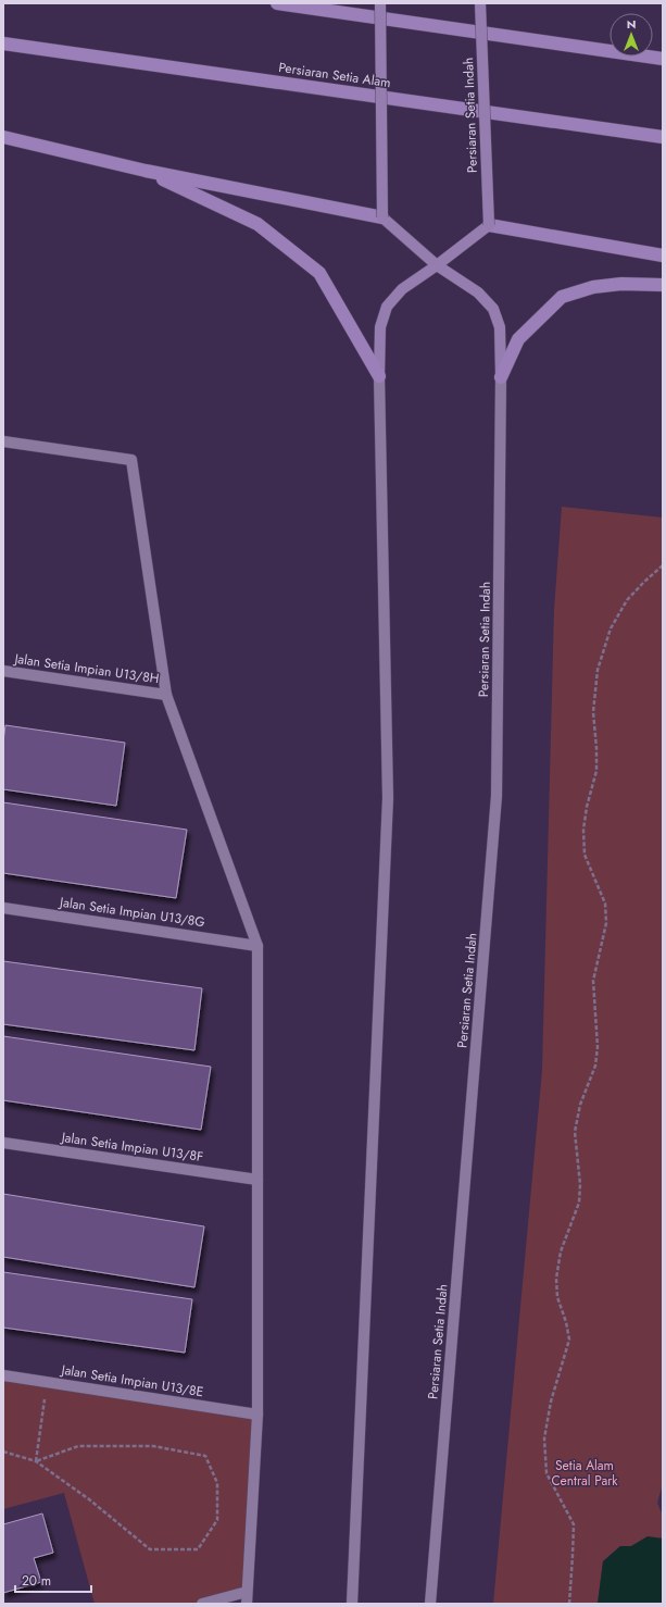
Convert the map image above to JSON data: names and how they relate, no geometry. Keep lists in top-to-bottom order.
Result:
{
  "streets": {
    "highway": ["Persiaran Setia Alam"],
    "main road": ["Persiaran Setia Indah"],
    "street": [
      "Jalan Setia Impian U13/8H",
      "Jalan Setia Impian U13/8G",
      "Jalan Setia Impian U13/8F",
      "Jalan Setia Impian U13/8E"
    ]
  },
  "parks": ["Setia Alam Central Park"],
  "scale_bar": "20 m",
  "north": "top"
}
